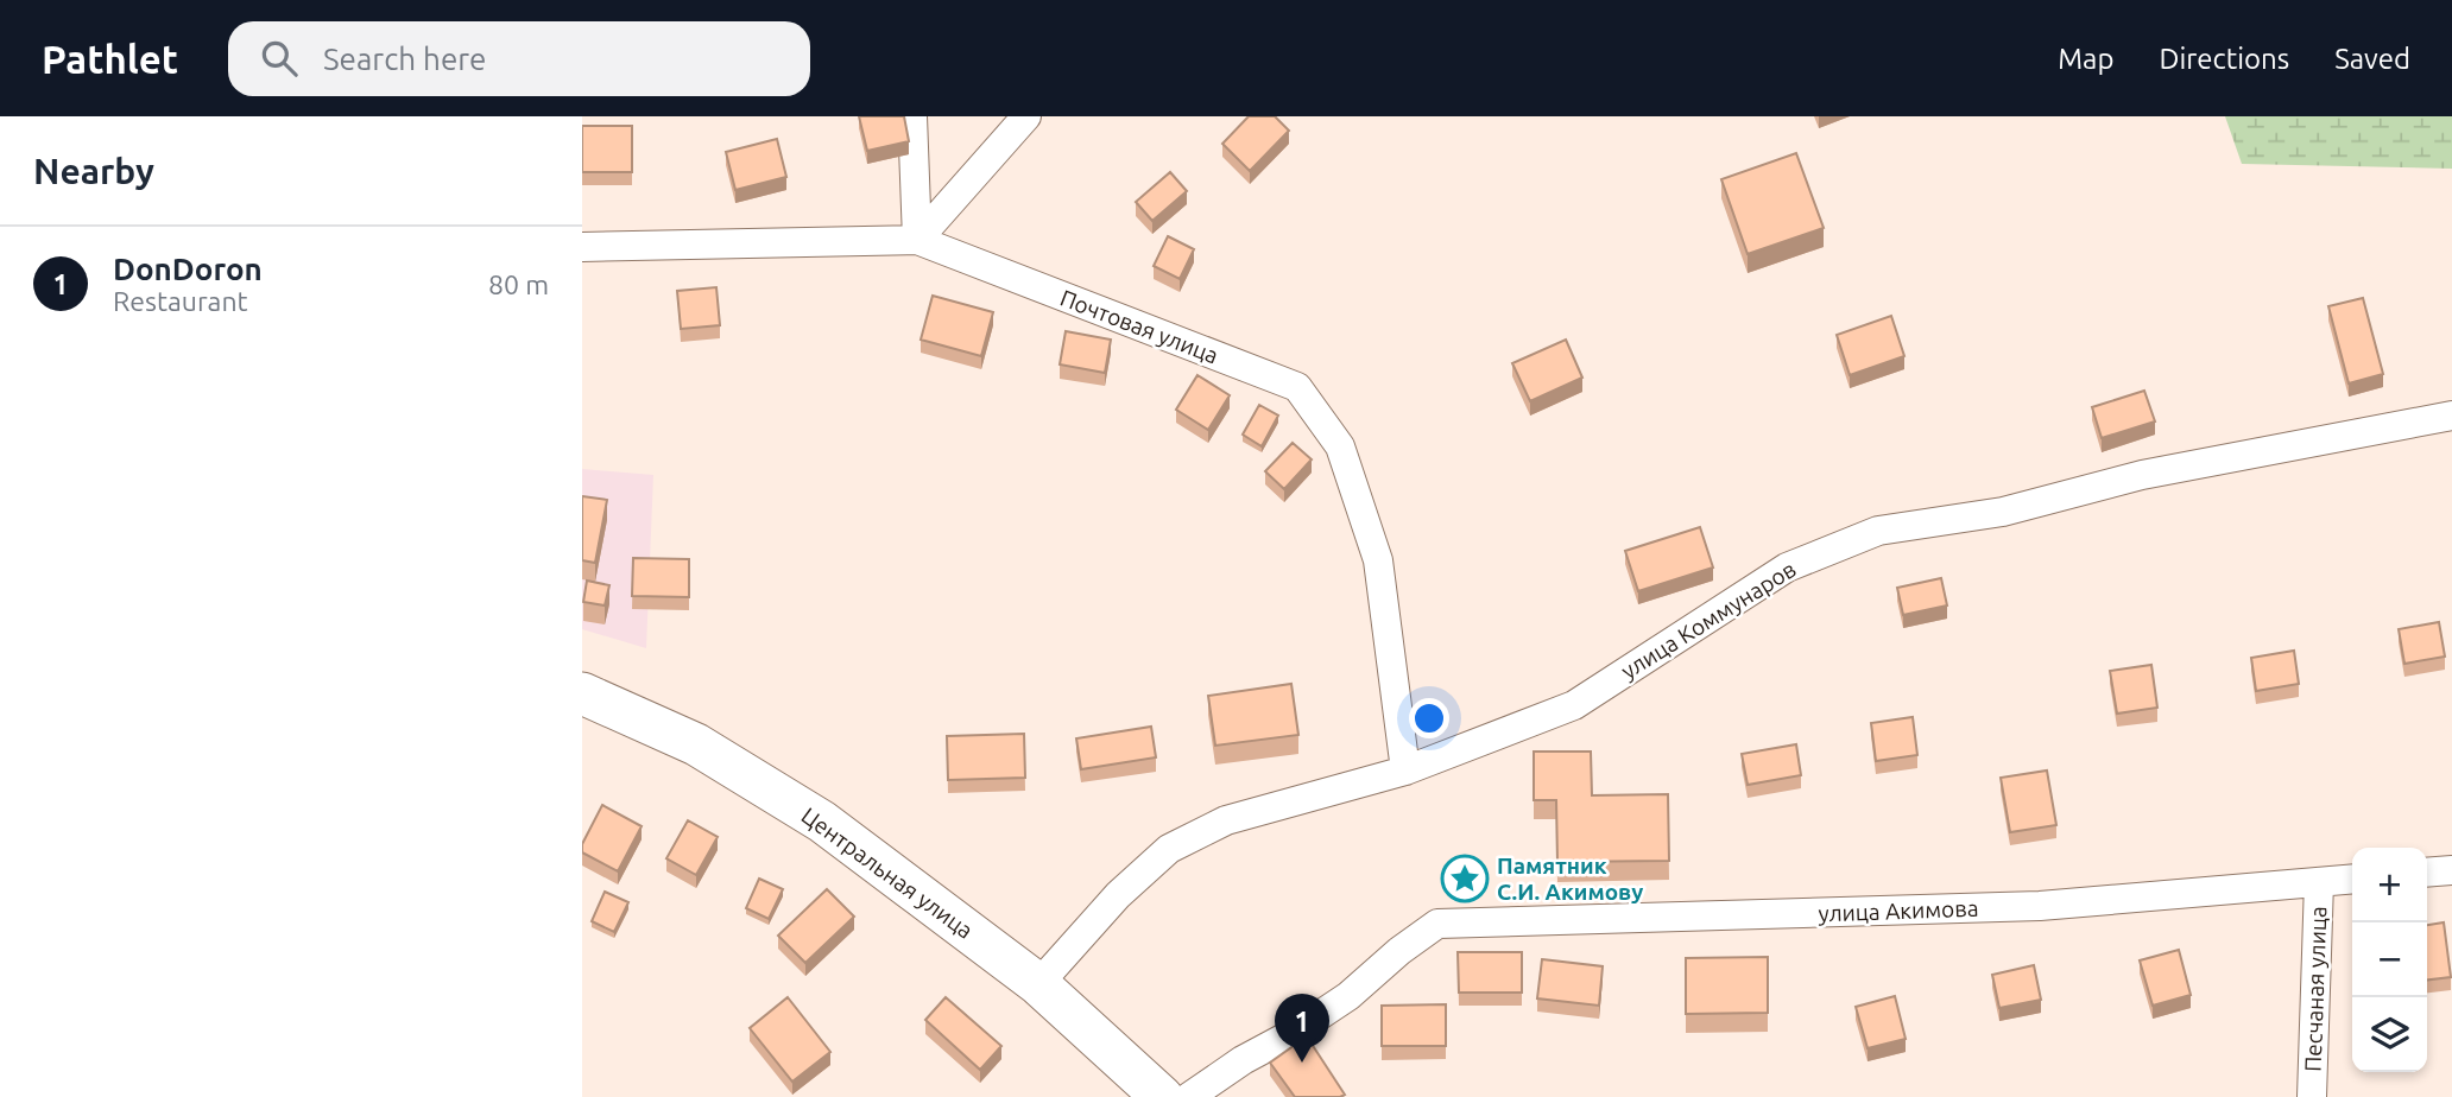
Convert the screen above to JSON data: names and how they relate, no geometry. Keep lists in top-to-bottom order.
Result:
{
  "streets": {
    "street": [
      "Почтовая улица",
      "улица Коммунаров",
      "Центральная улица",
      "улица Акимова",
      "Песчаная улица"
    ]
  },
  "crossings": [
    ["Почтовая улица", "улица Коммунаров"],
    ["улица Коммунаров", "Центральная улица"],
    ["улица Акимова", "Песчаная улица"]
  ],
  "places": {
    "place": ["Памятник С.И. Акимову"]
  },
  "page": {
    "header": "Pathlet",
    "search": "Search here",
    "nav": ["Map", "Directions", "Saved"],
    "heading": "Nearby",
    "list": [
      {
        "mark": "1",
        "name": "DonDoron",
        "note": "Restaurant",
        "value": "80 m"
      }
    ],
    "map_buttons": ["+", "−"],
    "pins": "1"
  }
}
